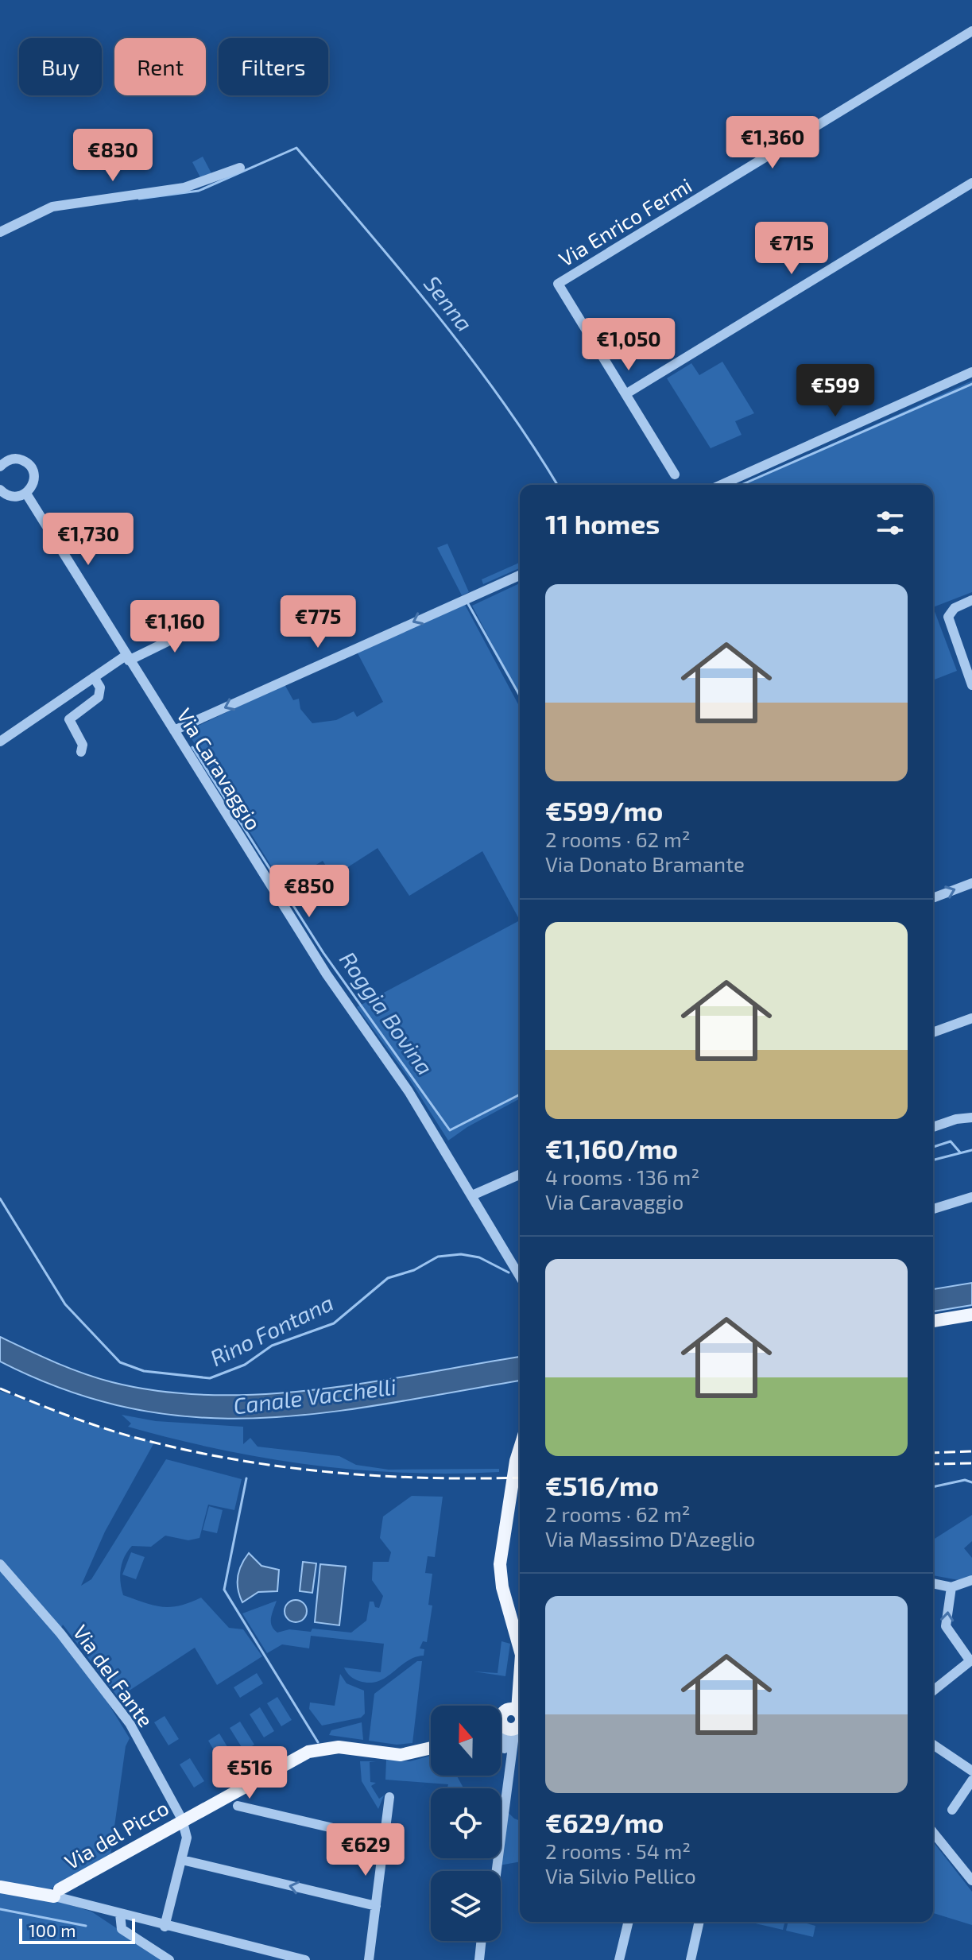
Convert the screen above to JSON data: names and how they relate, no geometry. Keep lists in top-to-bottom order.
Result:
{
  "streets": {
    "main road": ["Via del Picco"],
    "street": ["Via Enrico Fermi", "Via Caravaggio", "Via del Fante"]
  },
  "crossings": [
    ["Via del Fante", "Via del Picco"]
  ],
  "water": [
    "Senna",
    "Roggia Bovina",
    "Rino Fontana",
    "Canale Vacchelli"
  ],
  "scale_bar": "100 m",
  "north": "top",
  "page": {
    "chip": ["Buy", "Rent", "Filters"],
    "price": [
      "€1,360",
      "€830",
      "€715",
      "€1,050",
      "€599",
      "€1,730",
      "€775",
      "€1,160",
      "€850",
      "€516",
      "€629"
    ],
    "heading": "11 homes",
    "list": [
      {
        "name": "€599/mo",
        "note": "2 rooms · 62 m² · Via Donato Bramante"
      },
      {
        "name": "€1,160/mo",
        "note": "4 rooms · 136 m² · Via Caravaggio"
      },
      {
        "name": "€516/mo",
        "note": "2 rooms · 62 m² · Via Massimo D'Azeglio"
      },
      {
        "name": "€629/mo",
        "note": "2 rooms · 54 m² · Via Silvio Pellico"
      }
    ],
    "scale": "100 m"
  }
}
